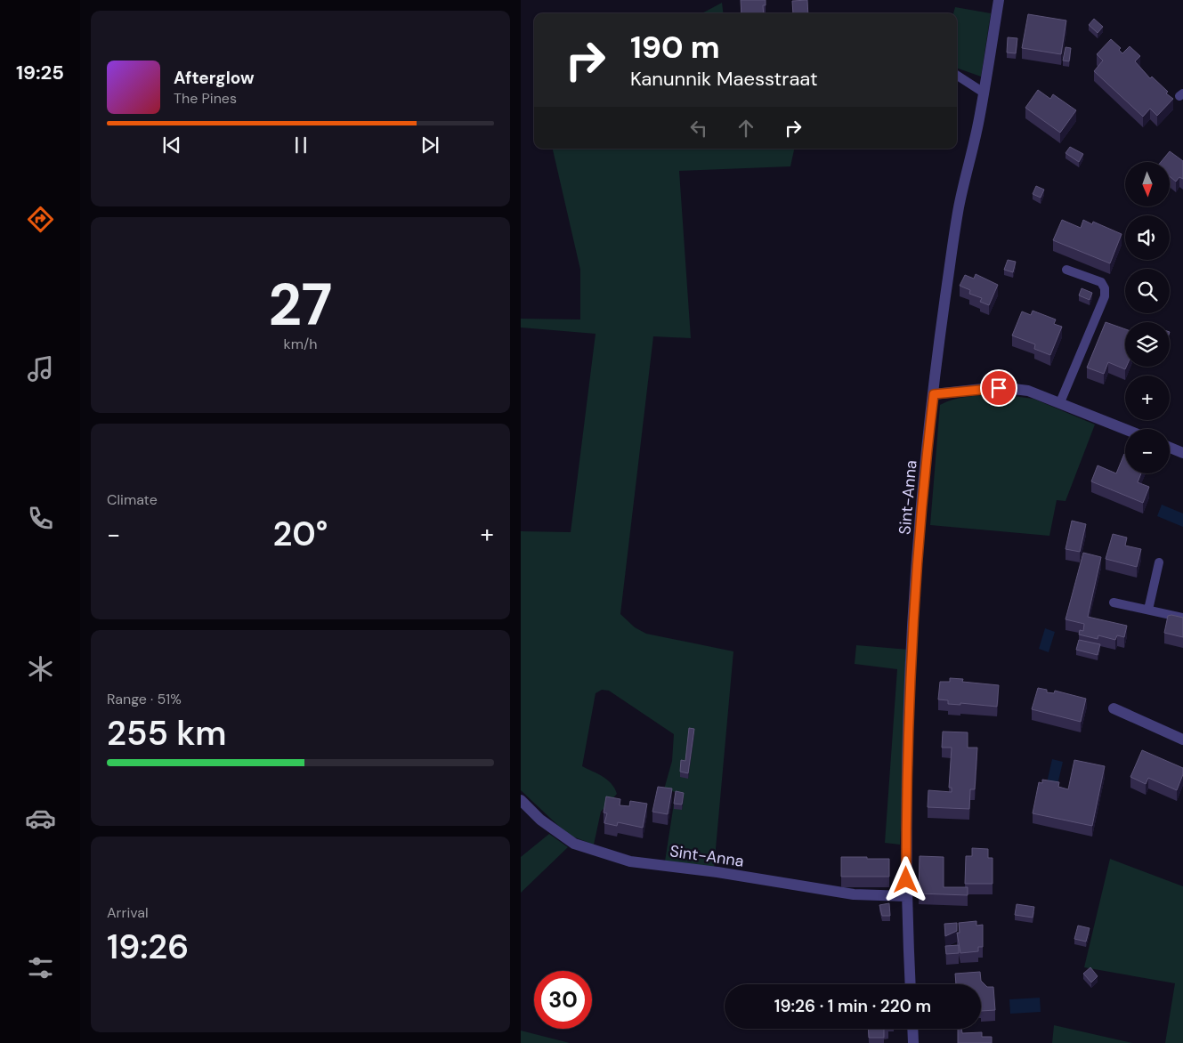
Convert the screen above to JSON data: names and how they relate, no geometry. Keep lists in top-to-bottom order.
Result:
{
  "streets": {
    "street": ["Sint-Anna"]
  },
  "north": "bottom",
  "page": {
    "tabs": "19:25",
    "turn": ["190 m", "Kanunnik Maesstraat"],
    "song": ["Afterglow", "The Pines"],
    "map_buttons": ["+", "−"],
    "tile": [
      ["27", "km/h"],
      "Climate",
      ["Range · 51%", "255 km"],
      ["Arrival", "19:26"]
    ],
    "heat": ["−", "20°", "+"],
    "limit": "30",
    "trip": "19:26 · 1 min · 220 m"
  }
}
